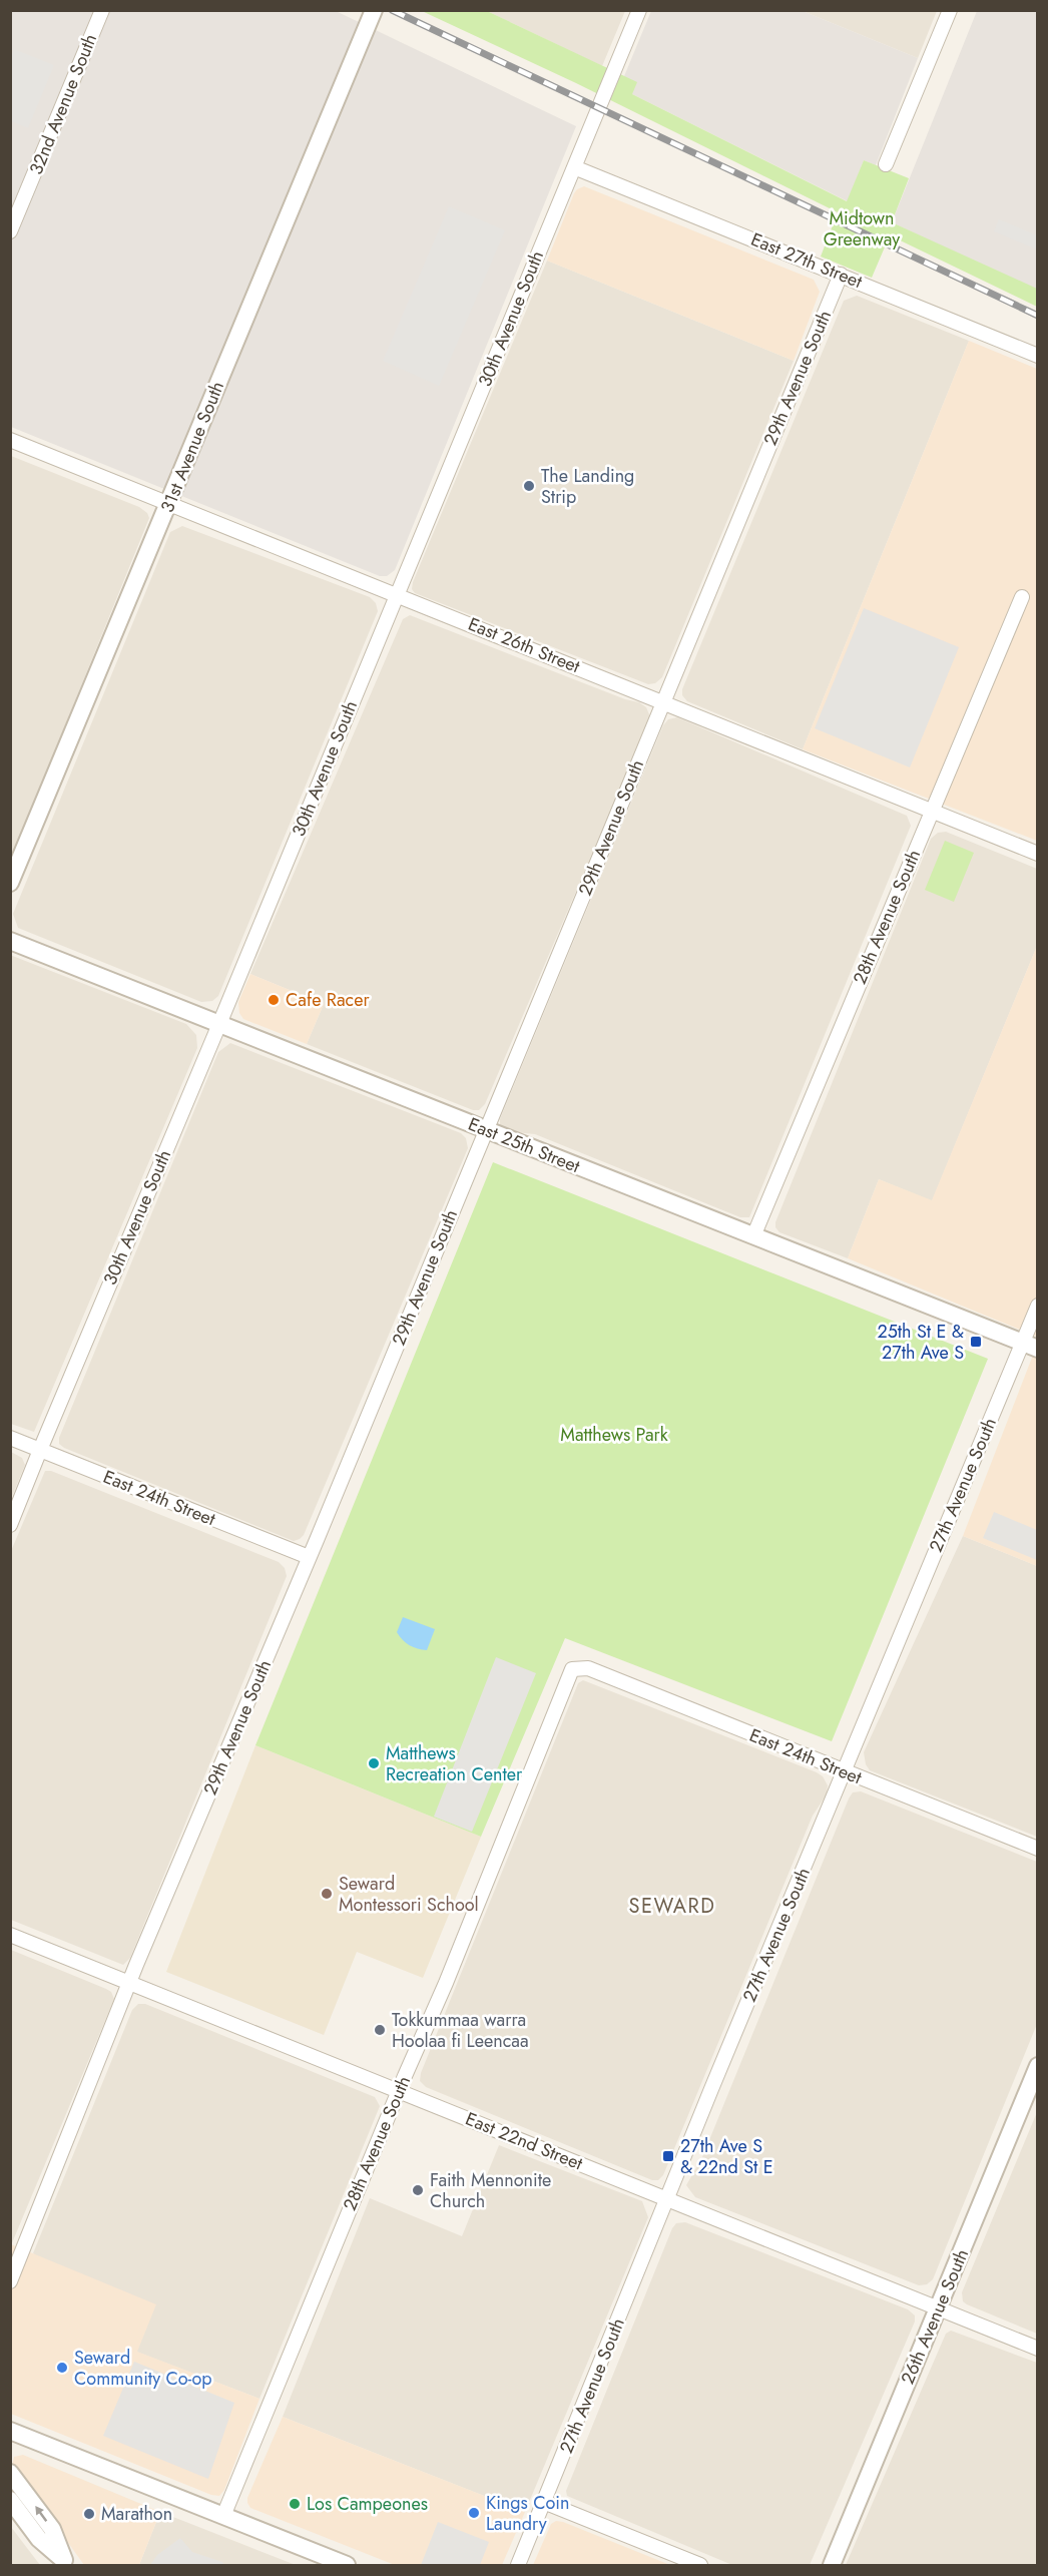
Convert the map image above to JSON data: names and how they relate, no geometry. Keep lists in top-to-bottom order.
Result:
{
  "streets": {
    "street": [
      "32nd Avenue South",
      "East 27th Street",
      "30th Avenue South",
      "29th Avenue South",
      "31st Avenue South",
      "East 26th Street",
      "28th Avenue South",
      "East 25th Street",
      "27th Avenue South",
      "East 24th Street",
      "East 22nd Street",
      "26th Avenue South"
    ]
  },
  "crossings": [
    ["East 27th Street", "30th Avenue South"],
    ["East 27th Street", "29th Avenue South"],
    ["30th Avenue South", "East 26th Street"],
    ["30th Avenue South", "East 25th Street"],
    ["30th Avenue South", "East 24th Street"],
    ["29th Avenue South", "East 26th Street"],
    ["29th Avenue South", "East 25th Street"],
    ["29th Avenue South", "East 24th Street"],
    ["29th Avenue South", "East 22nd Street"],
    ["31st Avenue South", "East 26th Street"],
    ["East 26th Street", "28th Avenue South"],
    ["28th Avenue South", "East 25th Street"],
    ["28th Avenue South", "East 24th Street"],
    ["28th Avenue South", "East 22nd Street"],
    ["East 25th Street", "27th Avenue South"],
    ["27th Avenue South", "East 24th Street"],
    ["27th Avenue South", "East 22nd Street"],
    ["East 22nd Street", "26th Avenue South"]
  ],
  "districts": ["SEWARD"],
  "parks": ["Midtown Greenway", "Matthews Park"],
  "places": {
    "other": [
      "The Landing Strip",
      "Cafe Racer",
      "Matthews Recreation Center",
      "Seward Montessori School",
      "Tokkummaa warra Hoolaa fi Leencaa",
      "Faith Mennonite Church",
      "Seward Community Co-op",
      "Los Campeones",
      "Kings Coin Laundry",
      "Marathon"
    ],
    "transit": ["25th St E & 27th Ave S", "27th Ave S & 22nd St E"]
  }
}
